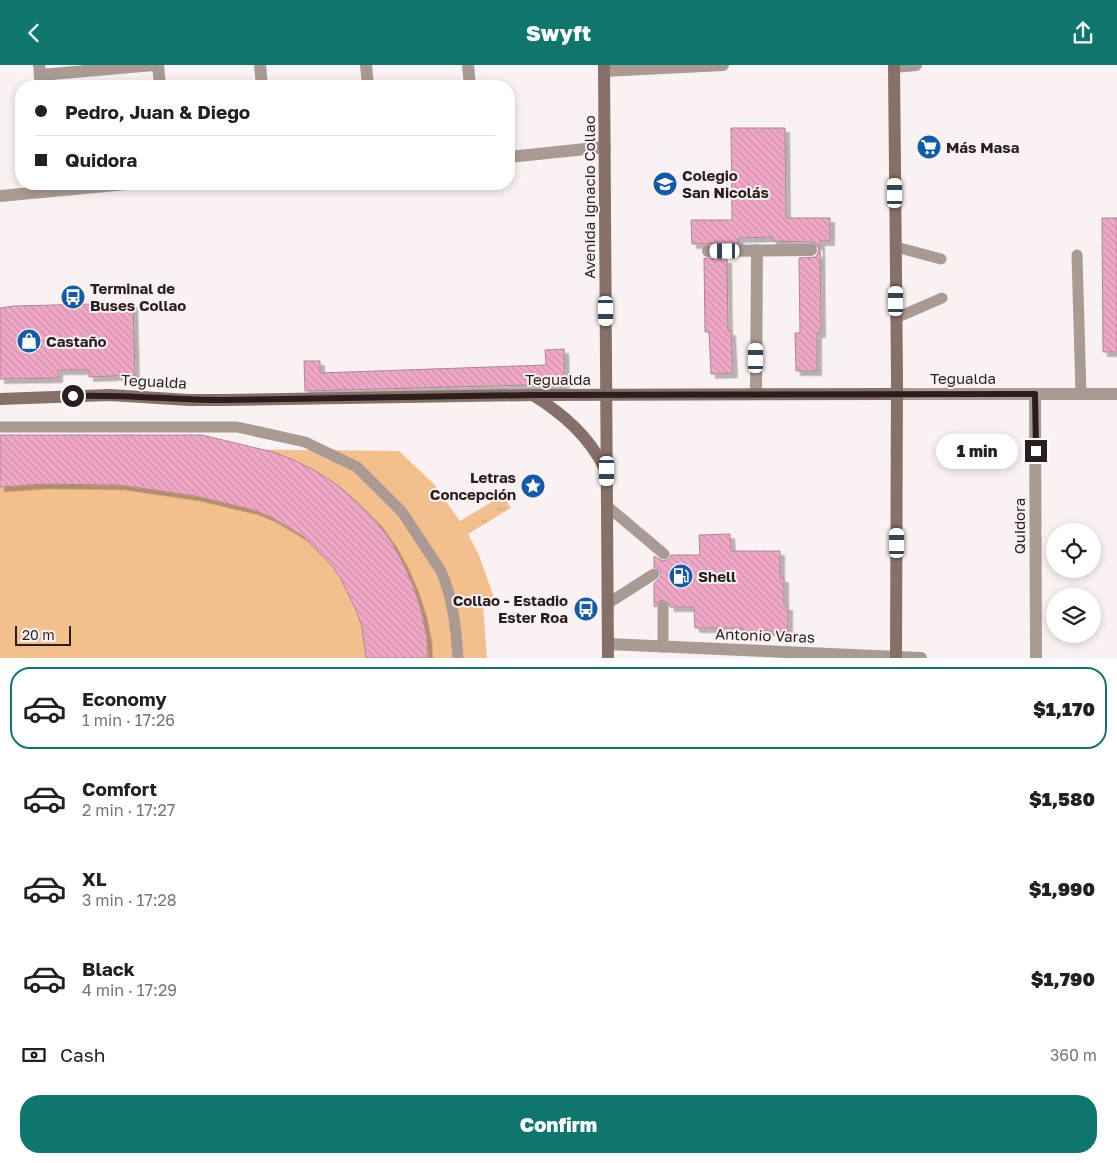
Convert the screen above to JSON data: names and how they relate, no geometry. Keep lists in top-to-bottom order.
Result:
{
  "streets": {
    "main road": ["Avenida Ignacio Collao", "Tegualda"],
    "street": ["Quidora", "Antonio Varas"]
  },
  "crossings": [
    ["Avenida Ignacio Collao", "Tegualda"],
    ["Avenida Ignacio Collao", "Antonio Varas"],
    ["Tegualda", "Quidora"]
  ],
  "places": {
    "supermarket": ["Más Masa"],
    "school or university": ["Colegio San Nicolás"],
    "bus stop": ["Terminal de Buses Collao", "Collao - Estadio Ester Roa"],
    "shop": ["Castaño"],
    "place": ["Letras Concepción"],
    "fuel station": ["Shell"]
  },
  "scale_bar": "20 m",
  "page": {
    "header": "Swyft",
    "banner": ["Pedro, Juan & Diego", "Quidora"],
    "bubble": "1 min",
    "scale": "20 m",
    "list": [
      {
        "name": "Economy",
        "note": "1 min · 17:26",
        "value": "$1,170"
      },
      {
        "name": "Comfort",
        "note": "2 min · 17:27",
        "value": "$1,580"
      },
      {
        "name": "XL",
        "note": "3 min · 17:28",
        "value": "$1,990"
      },
      {
        "name": "Black",
        "note": "4 min · 17:29",
        "value": "$1,790"
      }
    ],
    "pay": ["Cash", "360 m"],
    "buttons": "Confirm"
  }
}
